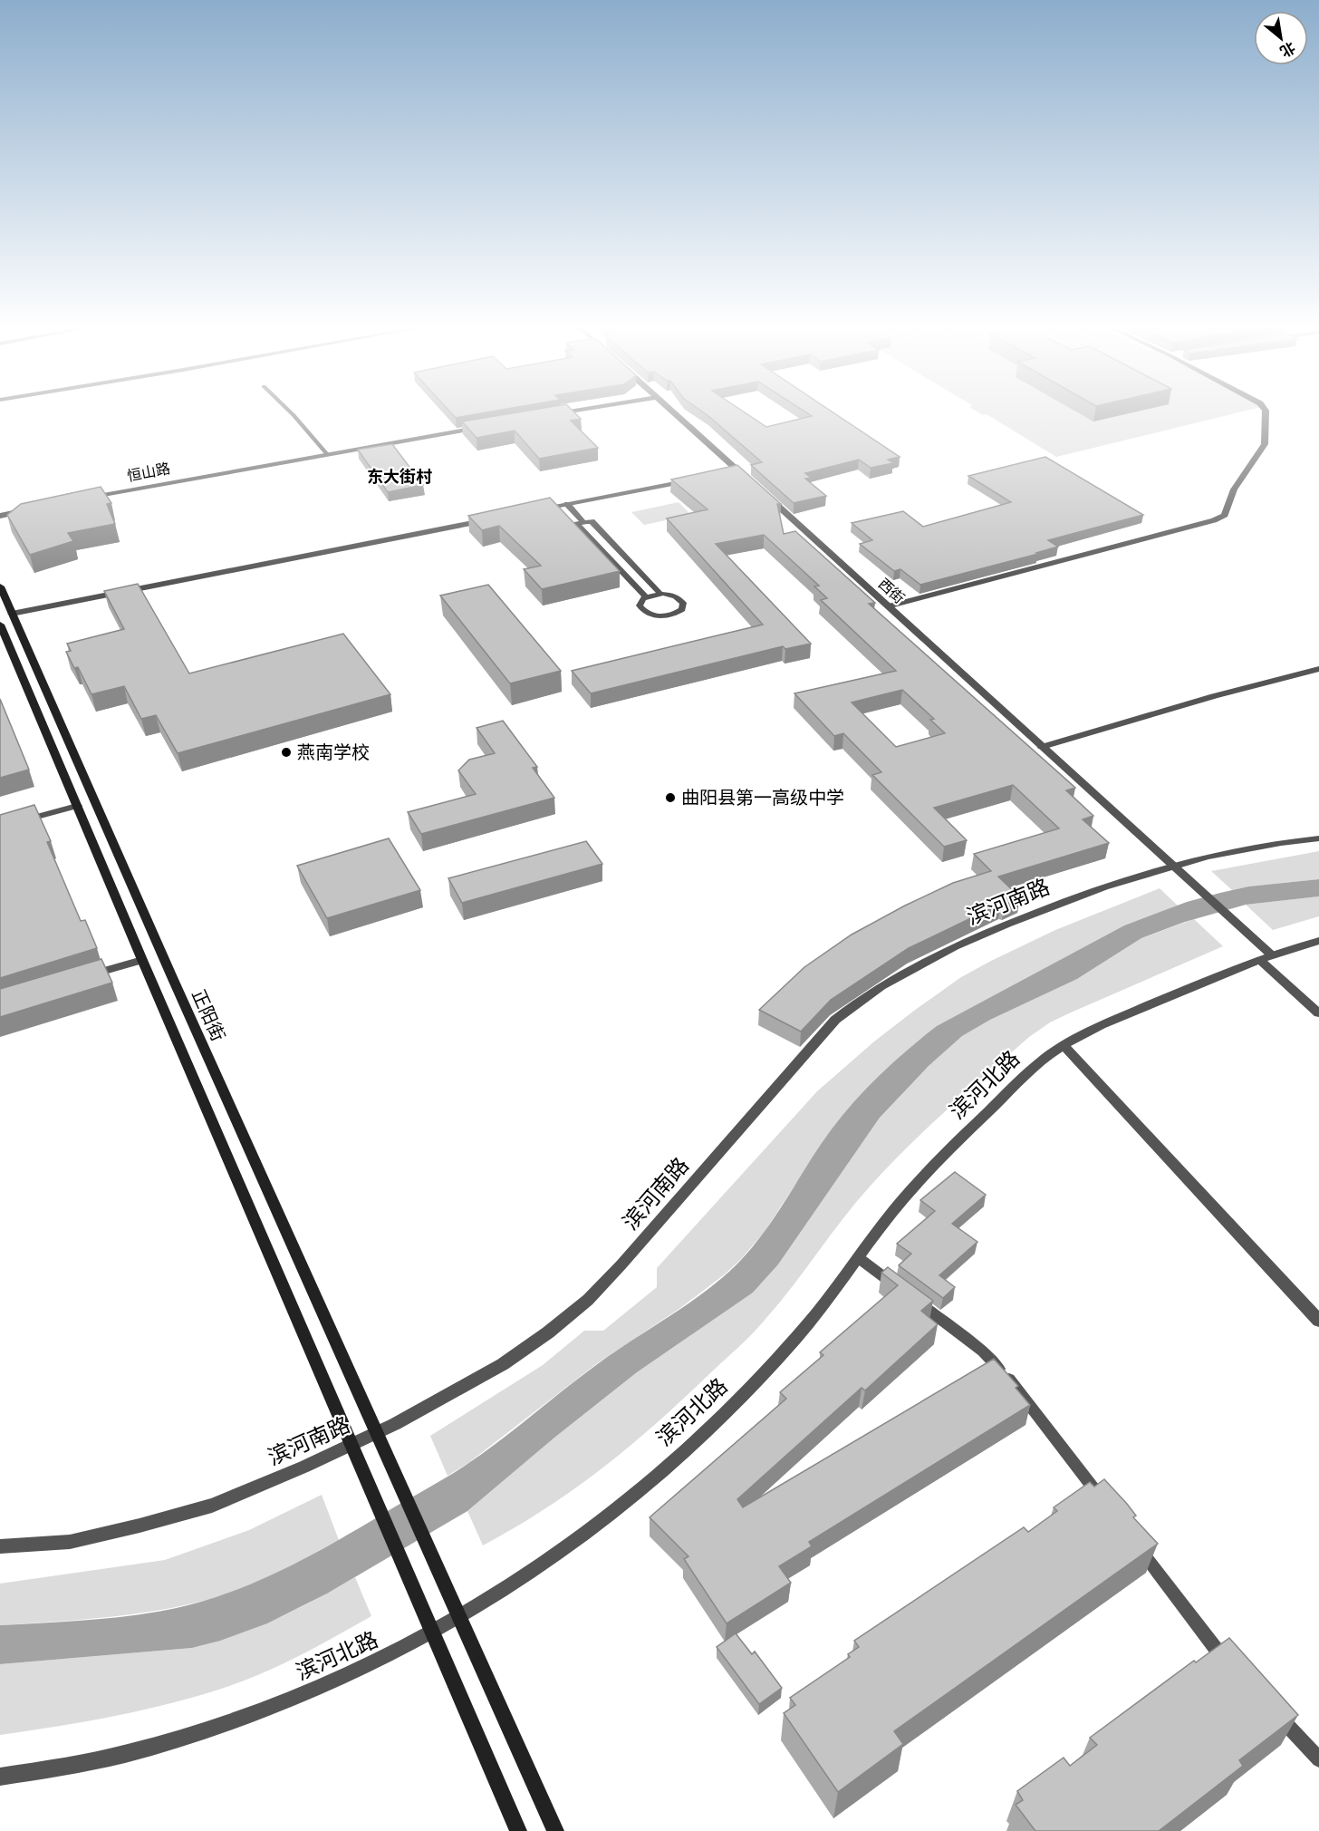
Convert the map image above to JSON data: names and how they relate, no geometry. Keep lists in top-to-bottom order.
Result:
{
  "streets": {
    "main road": ["正阳街"],
    "street": [
      "恒山路",
      "西街",
      "滨河南路",
      "滨河北路"
    ]
  },
  "crossings": [
    ["西街", "滨河南路"],
    ["西街", "滨河北路"],
    ["滨河南路", "正阳街"],
    ["正阳街", "滨河北路"]
  ],
  "districts": ["东大街村"],
  "places": ["燕南学校", "曲阳县第一高级中学"],
  "north": "bottom right"
}
